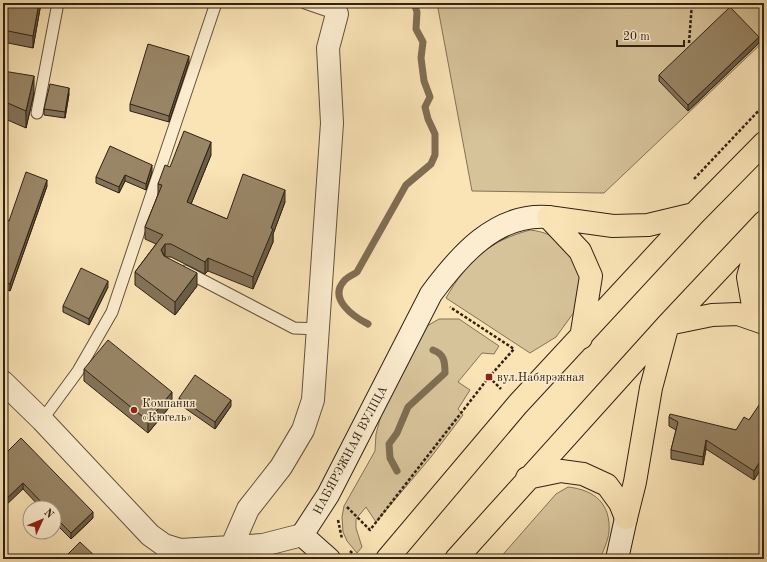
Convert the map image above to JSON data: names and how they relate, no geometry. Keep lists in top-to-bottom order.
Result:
{
  "streets": {
    "street": ["НАБЯРЭЖНАЯ ВУЛІЦА"]
  },
  "places": {
    "transit": ["вул.Набярэжная"],
    "other": ["Компания «Кюгель»"]
  },
  "scale_bar": "20 m",
  "north": "top right"
}
